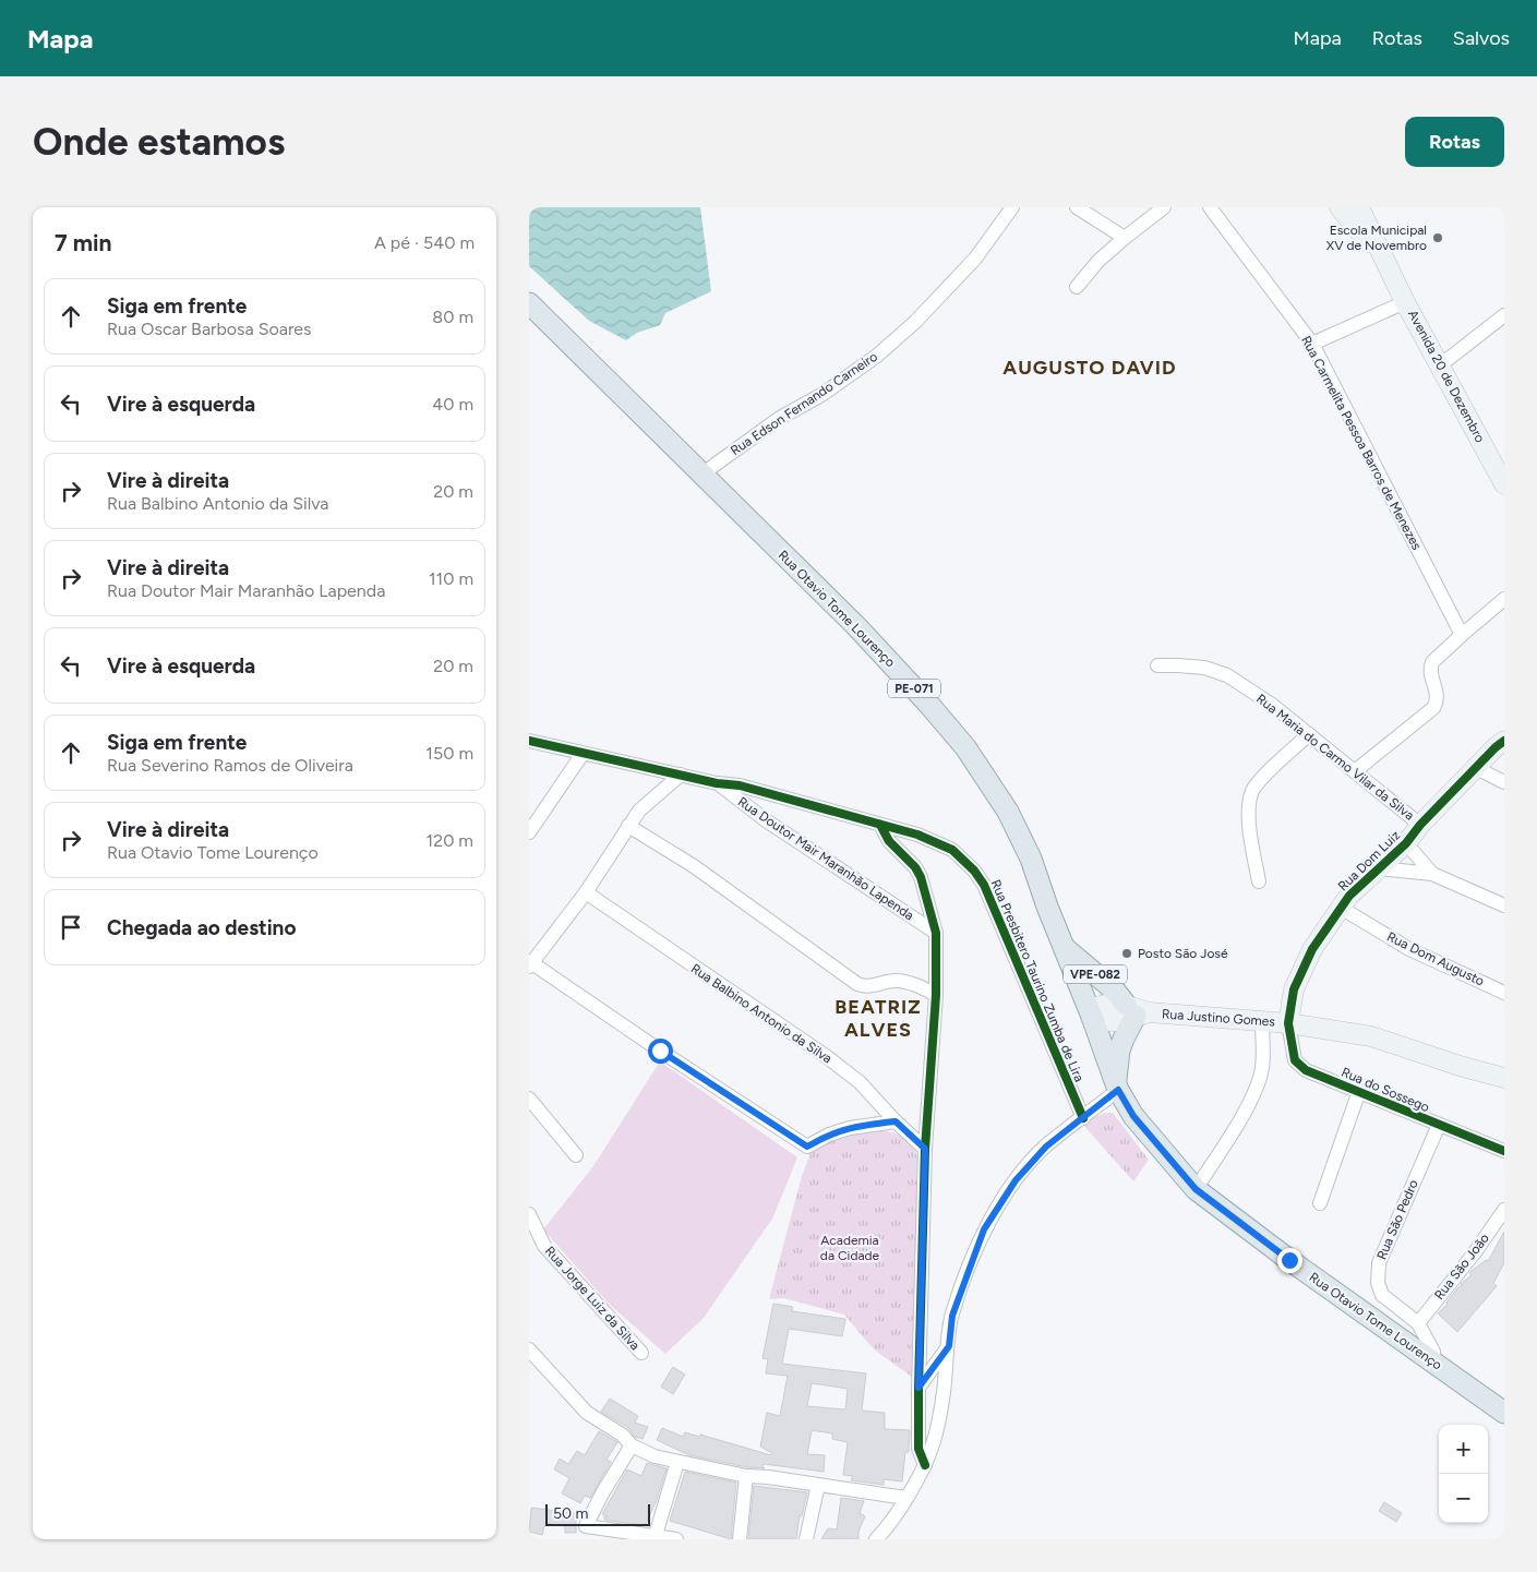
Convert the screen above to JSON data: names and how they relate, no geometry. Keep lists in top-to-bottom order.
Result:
{
  "streets": {
    "main road": ["Rua Otavio Tome Lourenço", "PE-071", "VPE-082"],
    "street": [
      "Avenida 20 de Dezembro",
      "Rua Edson Fernando Carneiro",
      "Rua Carmelita Pessoa Barros de Menezes",
      "Rua Maria do Carmo Vilar da Silva",
      "Rua Doutor Mair Maranhão Lapenda",
      "Rua Dom Luiz",
      "Rua Dom Augusto",
      "Rua Presbitero Taurino Zumba de Lira",
      "Rua Balbino Antonio da Silva",
      "Rua Justino Gomes",
      "Rua do Sossego",
      "Rua São Pedro",
      "Rua São João",
      "Rua Jorge Luiz da Silva"
    ]
  },
  "crossings": [
    ["Rua Edson Fernando Carneiro", "Rua Otavio Tome Lourenço"],
    ["Rua Edson Fernando Carneiro", "PE-071"],
    ["Rua Otavio Tome Lourenço", "PE-071"],
    ["Rua Otavio Tome Lourenço", "VPE-082"],
    ["Rua Otavio Tome Lourenço", "Rua Justino Gomes"],
    ["Rua Otavio Tome Lourenço", "Rua São Pedro"],
    ["Rua Maria do Carmo Vilar da Silva", "Rua Dom Luiz"],
    ["Rua Doutor Mair Maranhão Lapenda", "Rua Presbitero Taurino Zumba de Lira"],
    ["Rua Doutor Mair Maranhão Lapenda", "Rua Balbino Antonio da Silva"],
    ["Rua Dom Luiz", "Rua Dom Augusto"],
    ["Rua Dom Luiz", "VPE-082"],
    ["Rua Dom Luiz", "Rua Justino Gomes"],
    ["Rua Dom Luiz", "Rua do Sossego"],
    ["VPE-082", "Rua Justino Gomes"],
    ["VPE-082", "Rua do Sossego"],
    ["Rua Justino Gomes", "Rua do Sossego"],
    ["Rua do Sossego", "Rua São Pedro"],
    ["Rua São Pedro", "Rua São João"]
  ],
  "districts": ["AUGUSTO DAVID", "BEATRIZ ALVES"],
  "parks": ["Academia da Cidade"],
  "places": ["Escola Municipal XV de Novembro", "Posto São José"],
  "scale_bar": "50 m",
  "page": {
    "header": "Mapa",
    "nav": ["Mapa", "Rotas", "Salvos"],
    "buttons": "Rotas",
    "title": "Onde estamos",
    "heading": ["7 min", "A pé · 540 m"],
    "list": [
      ["Siga em frente", "Rua Oscar Barbosa Soares", "80 m"],
      ["Vire à esquerda", "40 m"],
      ["Vire à direita", "Rua Balbino Antonio da Silva", "20 m"],
      ["Vire à direita", "Rua Doutor Mair Maranhão Lapenda", "110 m"],
      ["Vire à esquerda", "20 m"],
      ["Siga em frente", "Rua Severino Ramos de Oliveira", "150 m"],
      ["Vire à direita", "Rua Otavio Tome Lourenço", "120 m"],
      "Chegada ao destino"
    ],
    "map_buttons": ["+", "−"],
    "scale": "50 m"
  }
}
